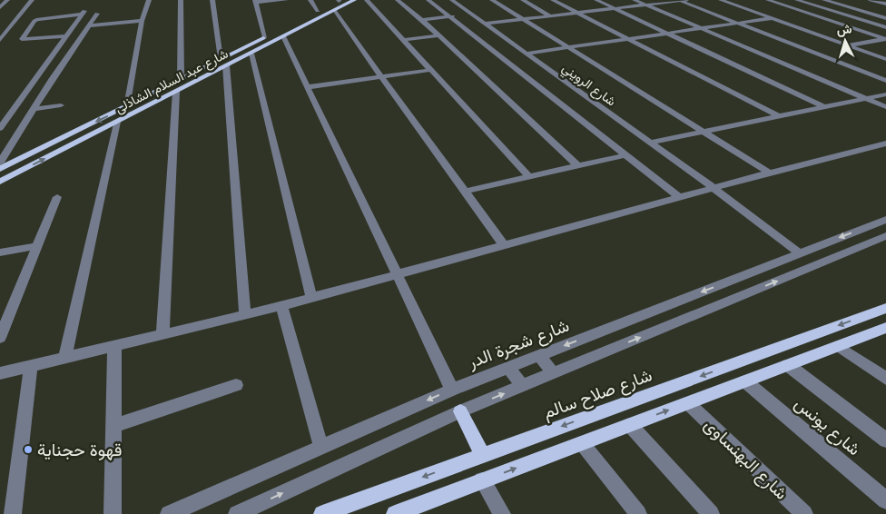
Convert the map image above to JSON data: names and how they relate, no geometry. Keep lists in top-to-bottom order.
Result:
{
  "streets": {
    "main road": ["شارع عبد السلام الشاذلى", "شارع صلاح سالم"],
    "street": [
      "شارع الرويني",
      "شارع شجرة الدر",
      "شارع يونس",
      "شارع البهنساوى"
    ]
  },
  "crossings": [
    ["شارع الرويني", "شارع شجرة الدر"]
  ],
  "places": ["قهوة حجناية"],
  "north": "top"
}
